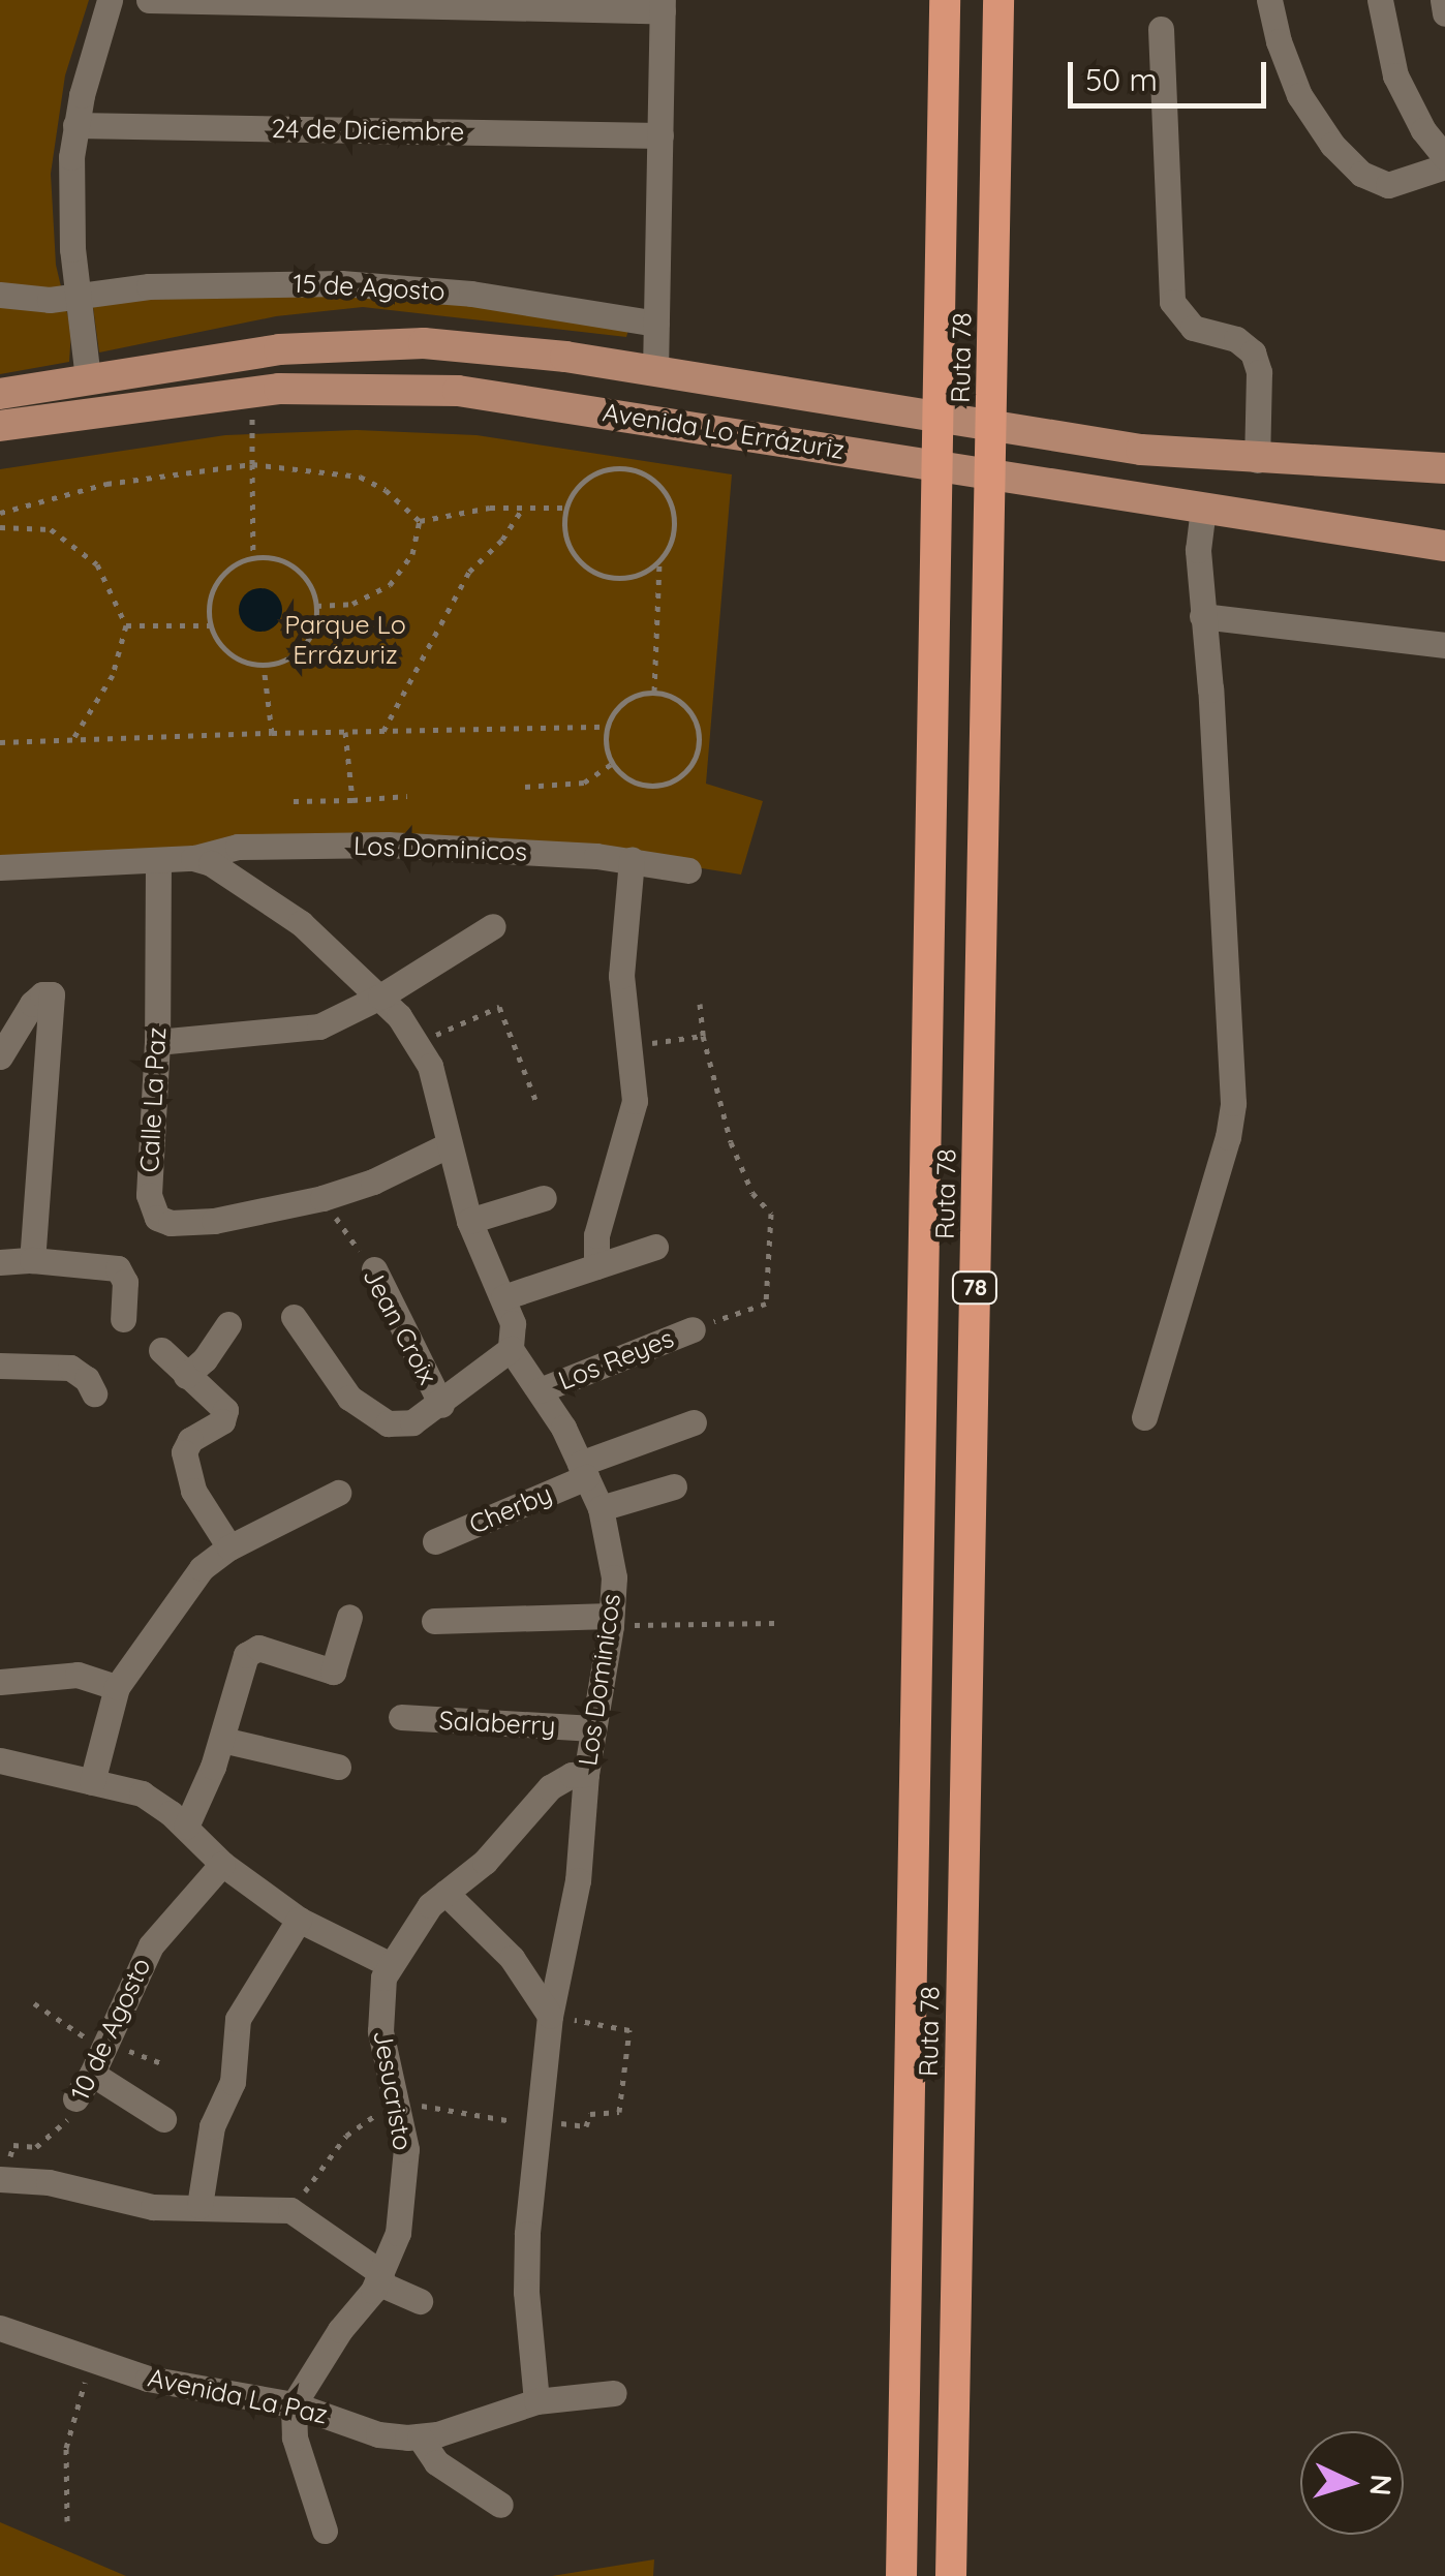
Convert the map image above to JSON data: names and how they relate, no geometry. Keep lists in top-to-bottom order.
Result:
{
  "streets": {
    "highway": ["Ruta 78", "78"],
    "main road": ["Avenida Lo Errázuriz"],
    "street": [
      "24 de Diciembre",
      "15 de Agosto",
      "Los Dominicos",
      "Calle La Paz",
      "Jean Croix",
      "Los Reyes",
      "Cherby",
      "Salaberry",
      "10 de Agosto",
      "Jesucristo",
      "Avenida La Paz"
    ]
  },
  "crossings": [
    ["Los Dominicos", "Calle La Paz"],
    ["Los Dominicos", "Los Reyes"],
    ["Los Dominicos", "Cherby"],
    ["Los Dominicos", "Salaberry"],
    ["Los Dominicos", "Jesucristo"],
    ["Los Dominicos", "Avenida La Paz"],
    ["Calle La Paz", "Jean Croix"],
    ["Jesucristo", "Avenida La Paz"]
  ],
  "parks": ["Parque Lo Errázuriz"],
  "scale_bar": "50 m",
  "north": "right"
}
